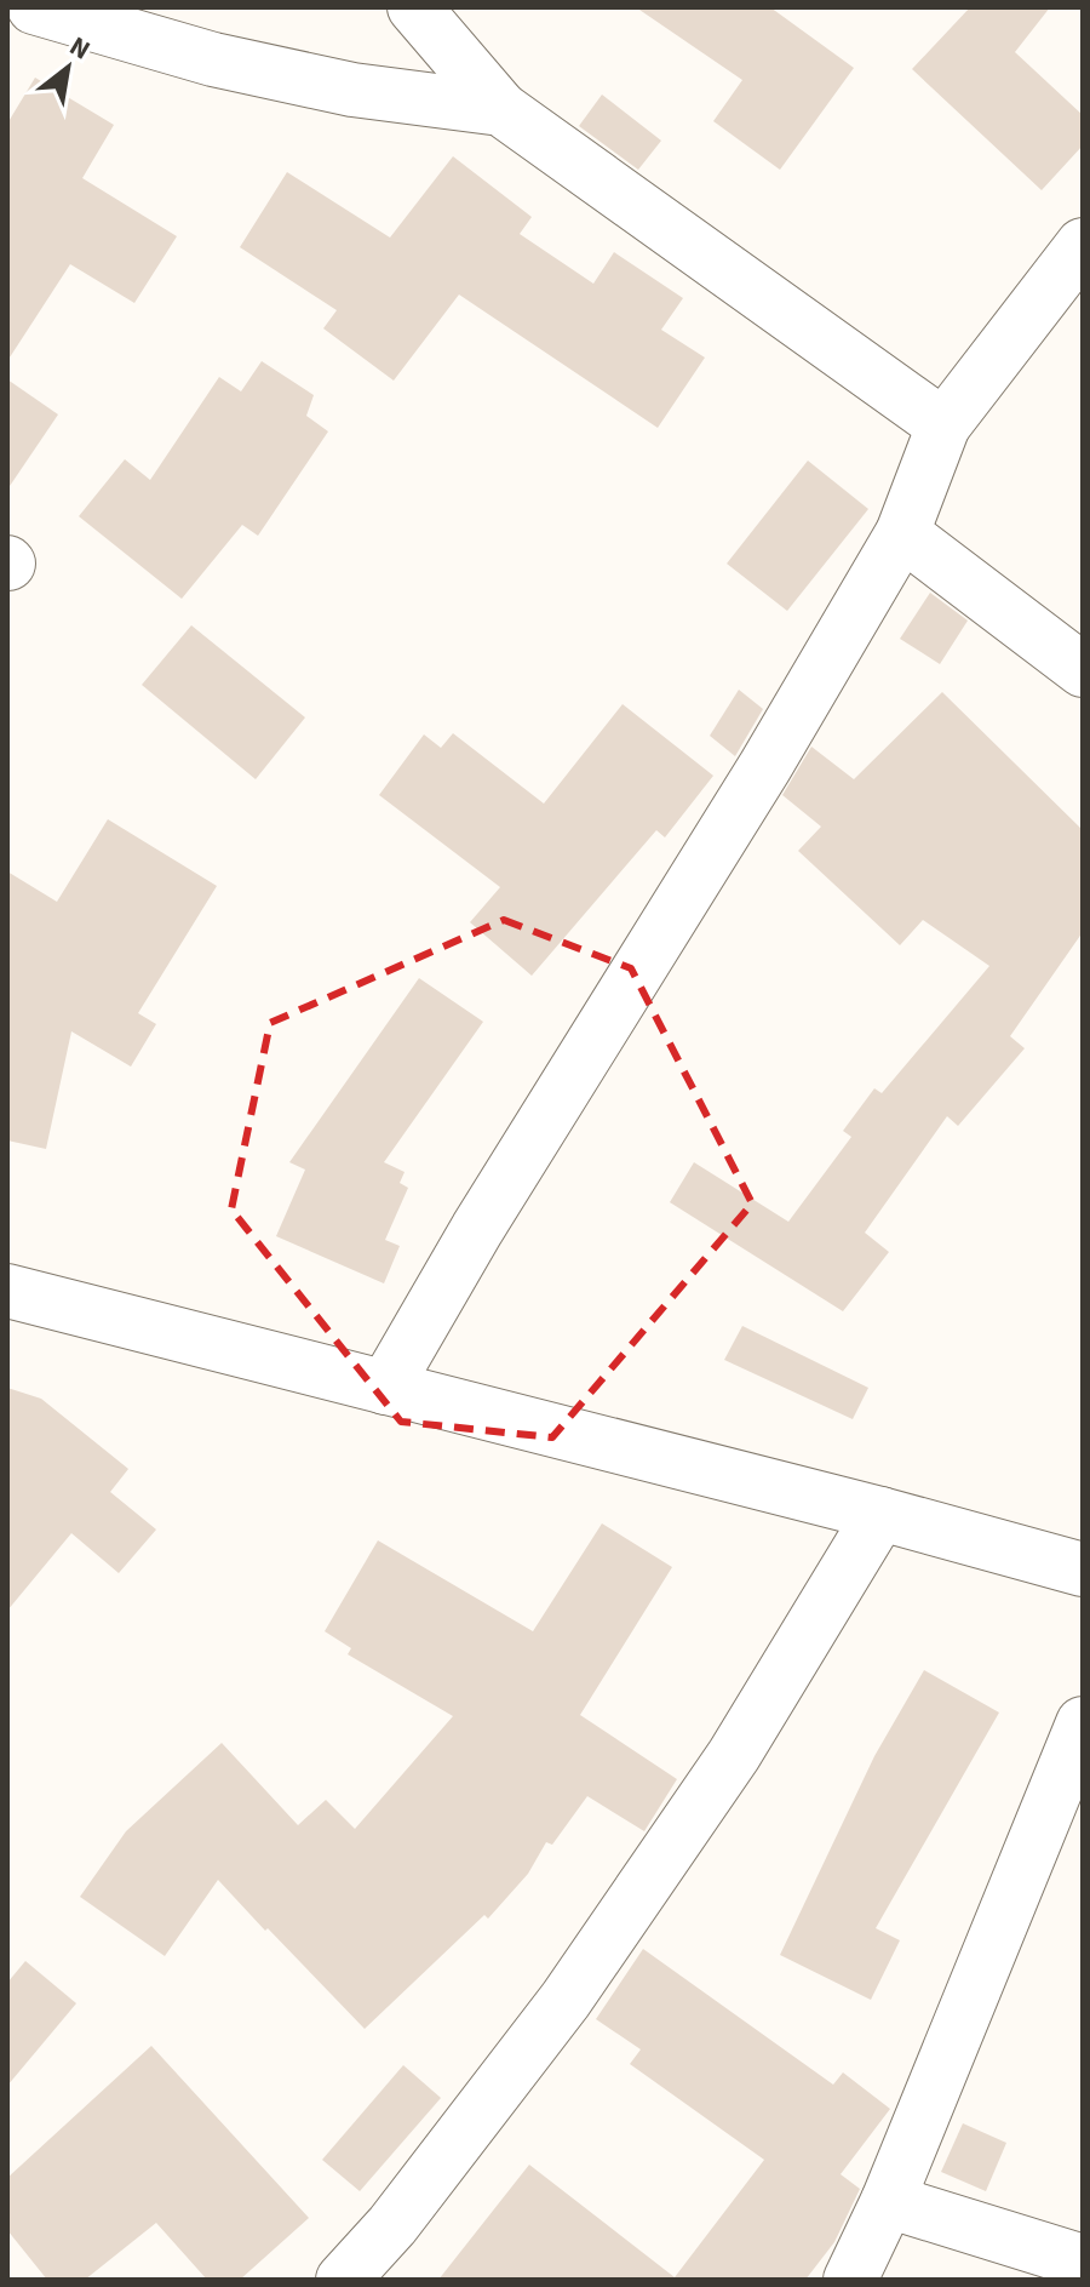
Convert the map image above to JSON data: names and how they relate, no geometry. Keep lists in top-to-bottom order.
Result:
{
  "north": "top right"
}
